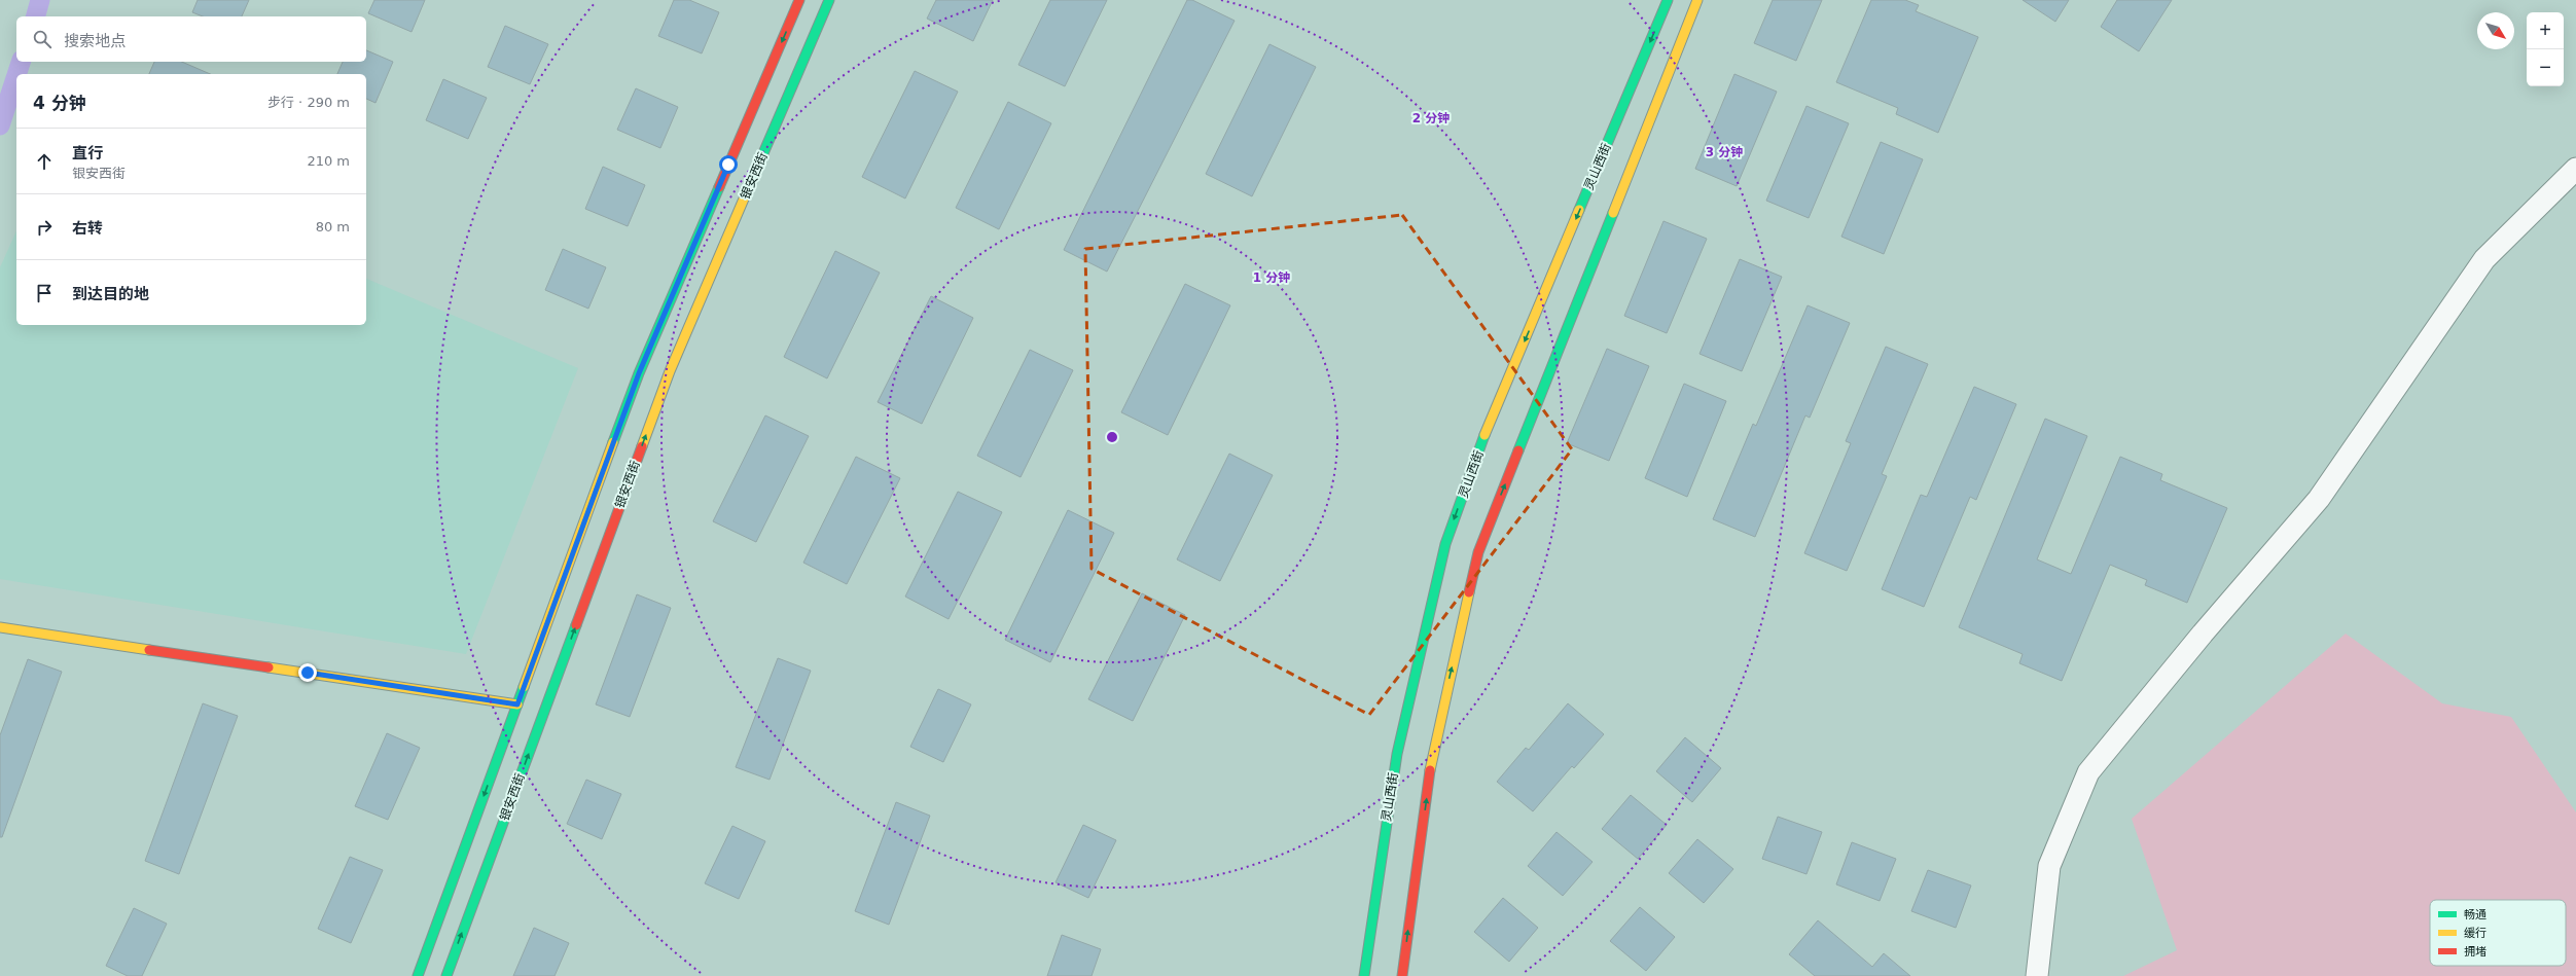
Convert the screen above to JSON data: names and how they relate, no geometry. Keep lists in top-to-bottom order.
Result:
{
  "streets": {
    "main road": ["灵山西街", "银安西街"]
  },
  "legend": ["畅通", "缓行", "拥堵"],
  "north": "bottom right",
  "page": {
    "map_buttons": ["+", "−"],
    "search": "搜索地点",
    "heading": ["4 分钟", "步行 · 290 m"],
    "list": [
      ["直行", "银安西街", "210 m"],
      ["右转", "80 m"],
      "到达目的地"
    ]
  },
  "rings": ["2 分钟", "3 分钟", "1 分钟"]
}
